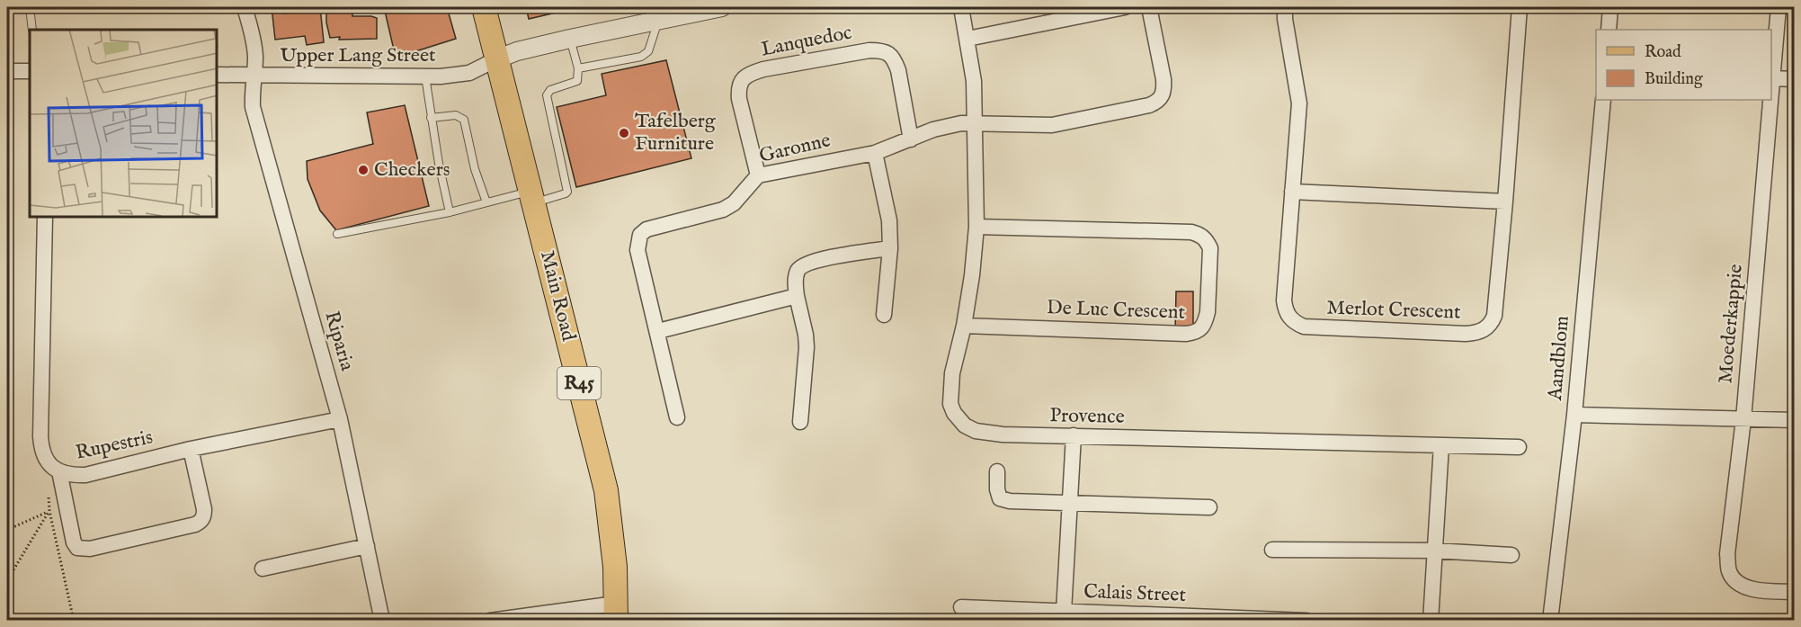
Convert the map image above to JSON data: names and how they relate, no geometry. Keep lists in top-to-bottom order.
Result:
{
  "streets": {
    "main road": ["Main Road", "R45"],
    "street": [
      "Lanquedoc",
      "Upper Lang Street",
      "Garonne",
      "De Luc Crescent",
      "Merlot Crescent",
      "Moederkappie",
      "Riparia",
      "Aandblom",
      "Provence",
      "Rupestris",
      "Calais Street"
    ]
  },
  "crossings": [
    ["Lanquedoc", "Garonne"],
    ["Upper Lang Street", "Main Road"],
    ["Upper Lang Street", "Riparia"],
    ["Garonne", "Provence"],
    ["De Luc Crescent", "Provence"],
    ["Riparia", "Rupestris"]
  ],
  "places": ["Tafelberg Furniture", "Checkers"],
  "legend": ["Road", "Building"]
}
